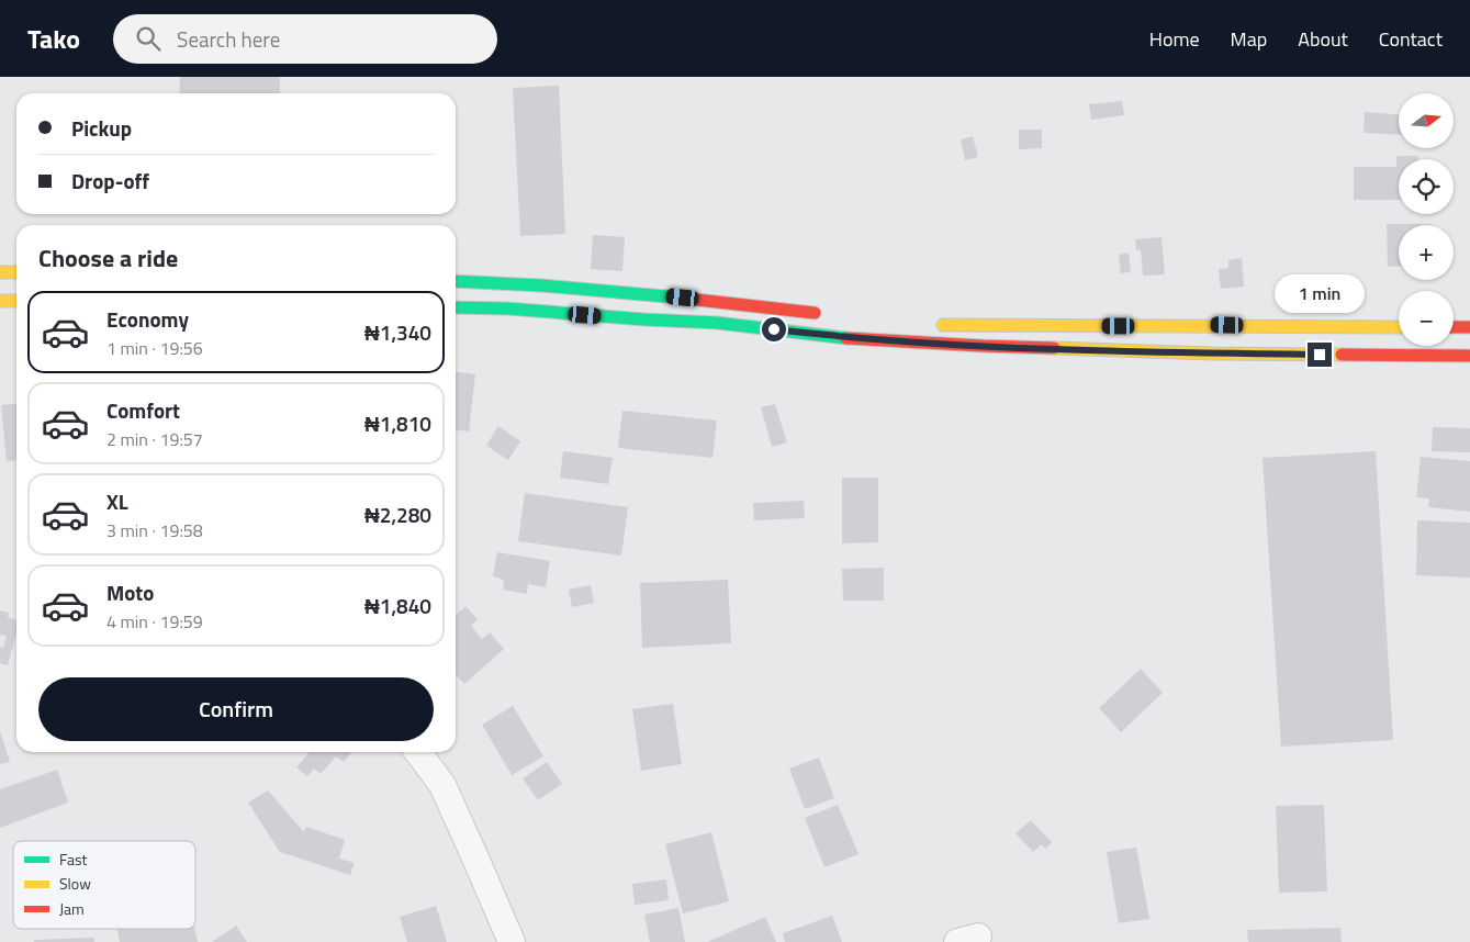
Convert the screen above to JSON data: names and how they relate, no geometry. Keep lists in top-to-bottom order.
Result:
{
  "legend": ["Fast", "Slow", "Jam"],
  "north": "right",
  "page": {
    "header": "Tako",
    "search": "Search here",
    "nav": [
      "Home",
      "Map",
      "About",
      "Contact"
    ],
    "map_buttons": ["+", "−"],
    "banner": ["Pickup", "Drop-off"],
    "heading": "Choose a ride",
    "bubble": "1 min",
    "list": [
      {
        "name": "Economy",
        "note": "1 min · 19:56",
        "value": "₦1,340"
      },
      {
        "name": "Comfort",
        "note": "2 min · 19:57",
        "value": "₦1,810"
      },
      {
        "name": "XL",
        "note": "3 min · 19:58",
        "value": "₦2,280"
      },
      {
        "name": "Moto",
        "note": "4 min · 19:59",
        "value": "₦1,840"
      }
    ],
    "buttons": "Confirm"
  }
}
